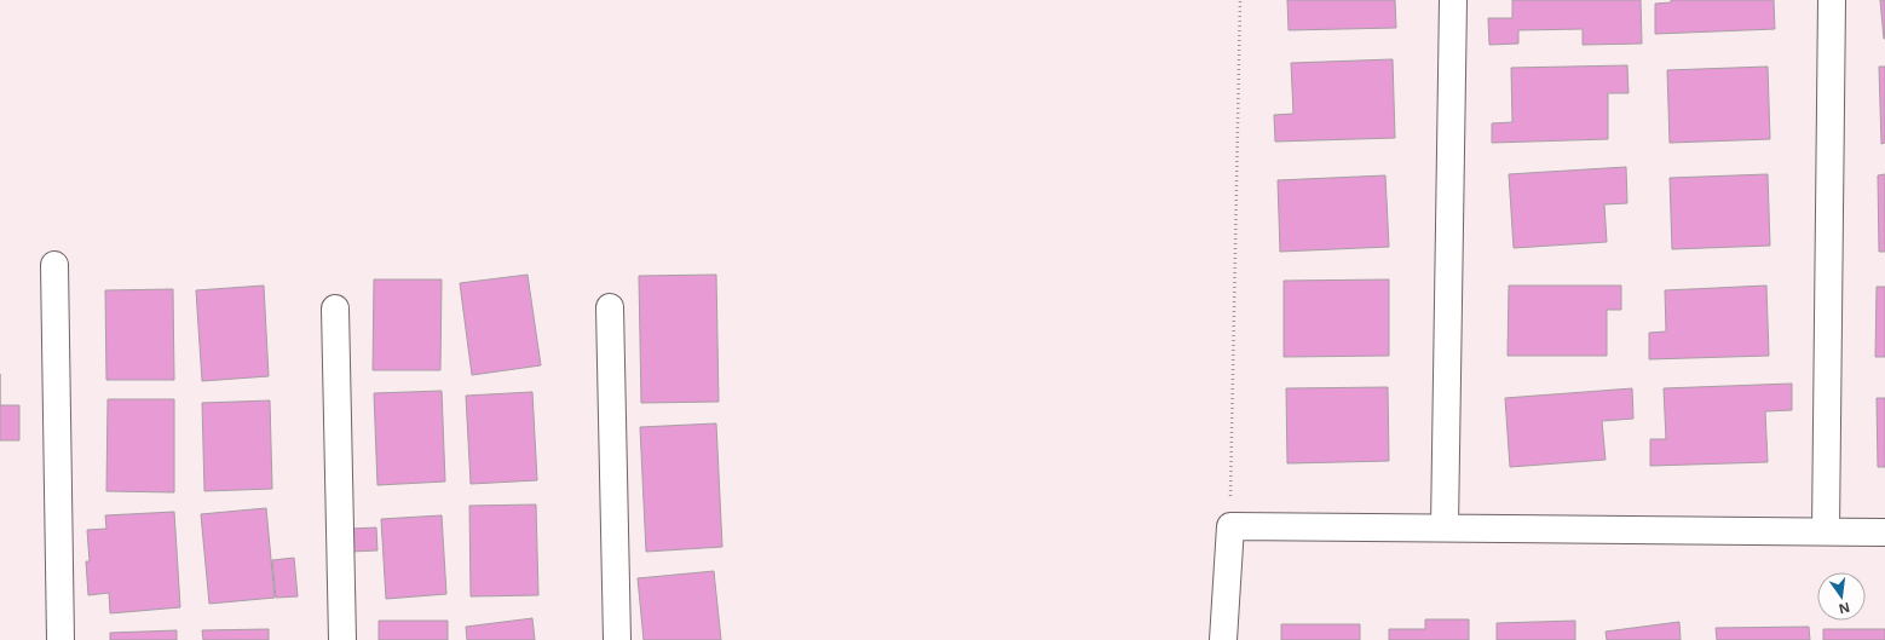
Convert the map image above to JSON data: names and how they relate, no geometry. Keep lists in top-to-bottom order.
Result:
{
  "north": "bottom"
}
